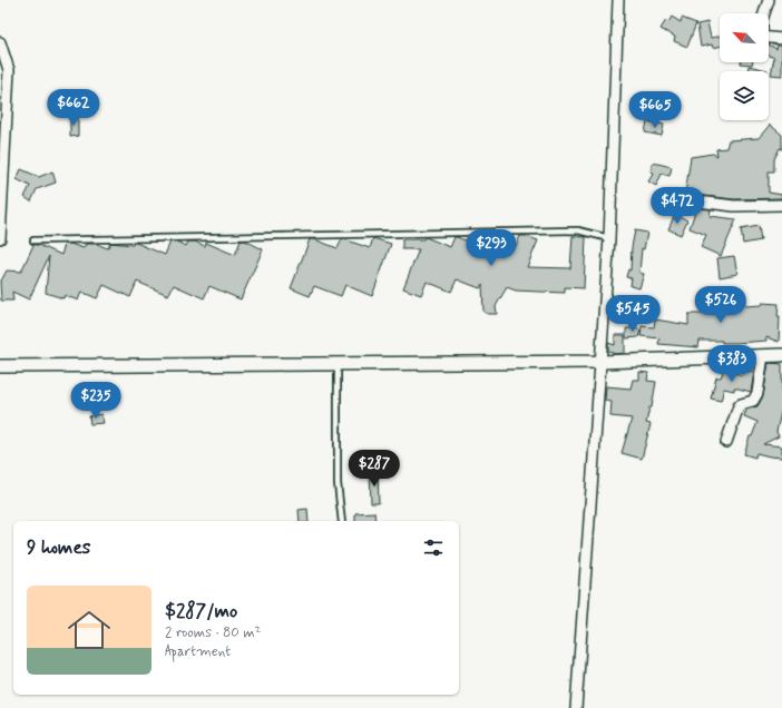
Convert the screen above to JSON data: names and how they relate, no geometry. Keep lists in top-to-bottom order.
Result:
{
  "north": "top left",
  "page": {
    "price": [
      "$662",
      "$665",
      "$472",
      "$293",
      "$526",
      "$545",
      "$383",
      "$235",
      "$287"
    ],
    "heading": "9 homes",
    "list": [
      {
        "name": "$287/mo",
        "note": "2 rooms · 80 m² · Apartment"
      }
    ]
  }
}
